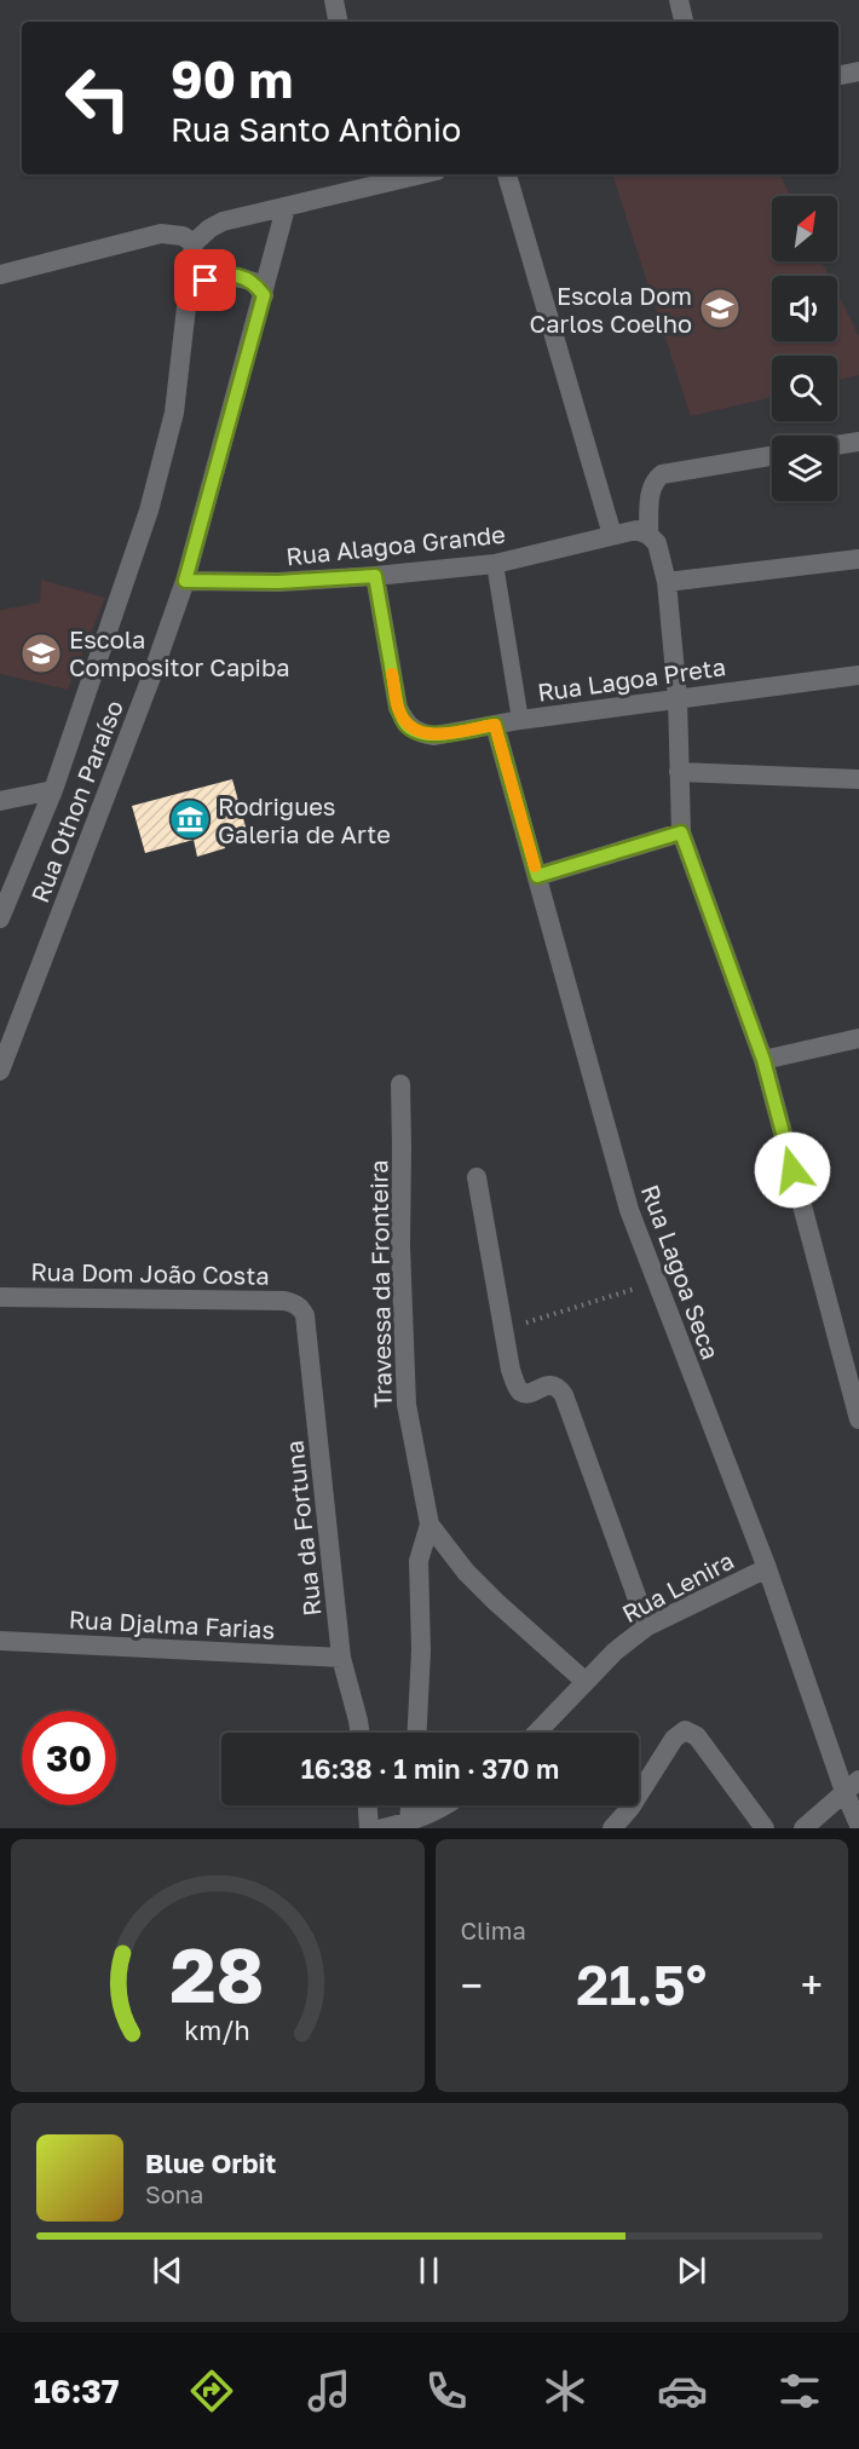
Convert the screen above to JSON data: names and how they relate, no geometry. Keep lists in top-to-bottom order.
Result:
{
  "streets": {
    "street": [
      "Rua Alagoa Grande",
      "Rua Lagoa Preta",
      "Rua Othon Paraíso",
      "Rua Lagoa Seca",
      "Rua Dom João Costa",
      "Travessa da Fronteira",
      "Rua da Fortuna",
      "Rua Lenira",
      "Rua Djalma Farias"
    ]
  },
  "crossings": [
    ["Rua Alagoa Grande", "Rua Lagoa Preta"],
    ["Rua Alagoa Grande", "Rua Othon Paraíso"],
    ["Rua Lagoa Preta", "Rua Lagoa Seca"],
    ["Rua Lagoa Seca", "Rua Lenira"],
    ["Rua Dom João Costa", "Rua da Fortuna"],
    ["Travessa da Fronteira", "Rua Lenira"],
    ["Rua da Fortuna", "Rua Djalma Farias"]
  ],
  "places": {
    "school or university": ["Escola Dom Carlos Coelho", "Escola Compositor Capiba"],
    "museum": ["Rodrigues Galeria de Arte"]
  },
  "north": "top right",
  "page": {
    "turn": ["90 m", "Rua Santo Antônio"],
    "limit": "30",
    "trip": "16:38 · 1 min · 370 m",
    "tile": "Clima",
    "heat": ["−", "21.5°", "+"],
    "song": ["Blue Orbit", "Sona"],
    "tabs": "16:37",
    "gauge": ["28", "km/h"]
  }
}
